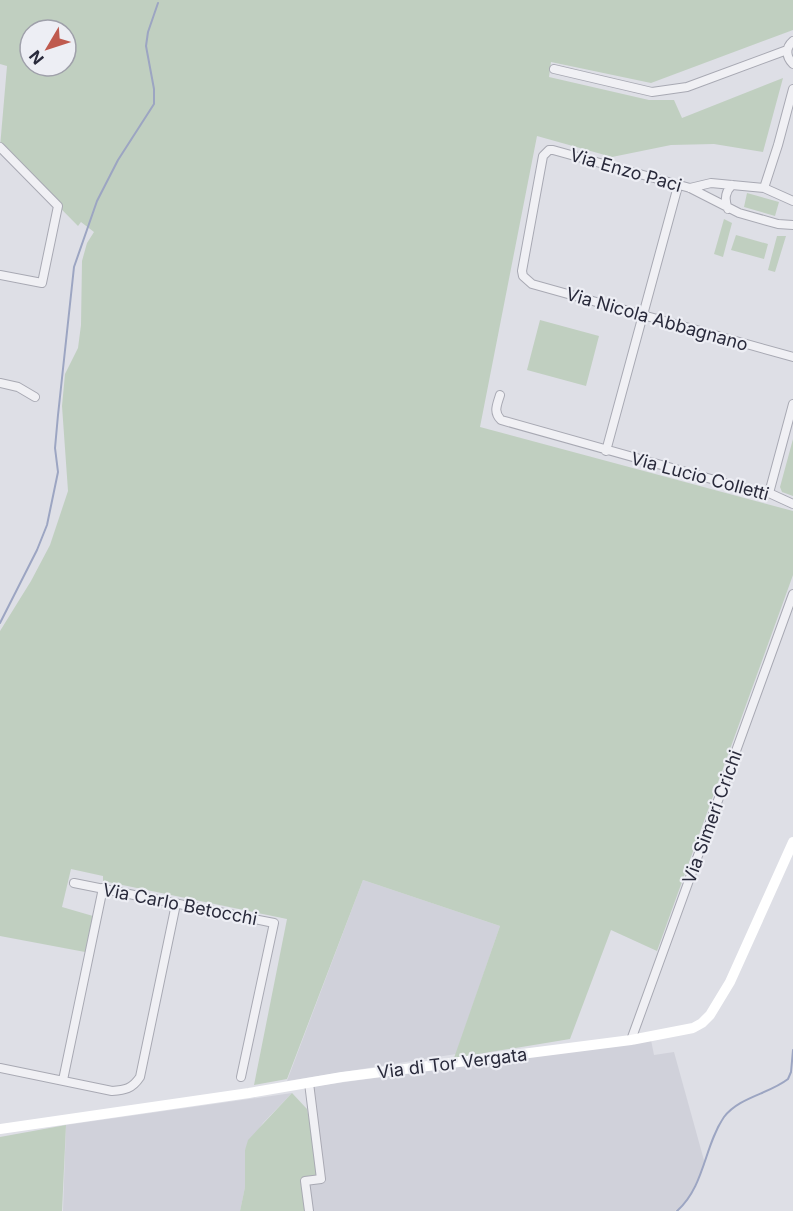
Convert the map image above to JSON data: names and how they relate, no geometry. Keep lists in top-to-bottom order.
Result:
{
  "streets": {
    "main road": ["Via di Tor Vergata"],
    "street": [
      "Via Enzo Paci",
      "Via Nicola Abbagnano",
      "Via Lucio Colletti",
      "Via Simeri Crichi",
      "Via Carlo Betocchi"
    ]
  },
  "crossings": [
    ["Via Enzo Paci", "Via Nicola Abbagnano"],
    ["Via Enzo Paci", "Via Lucio Colletti"],
    ["Via Nicola Abbagnano", "Via Lucio Colletti"],
    ["Via Simeri Crichi", "Via di Tor Vergata"]
  ],
  "north": "bottom left"
}
